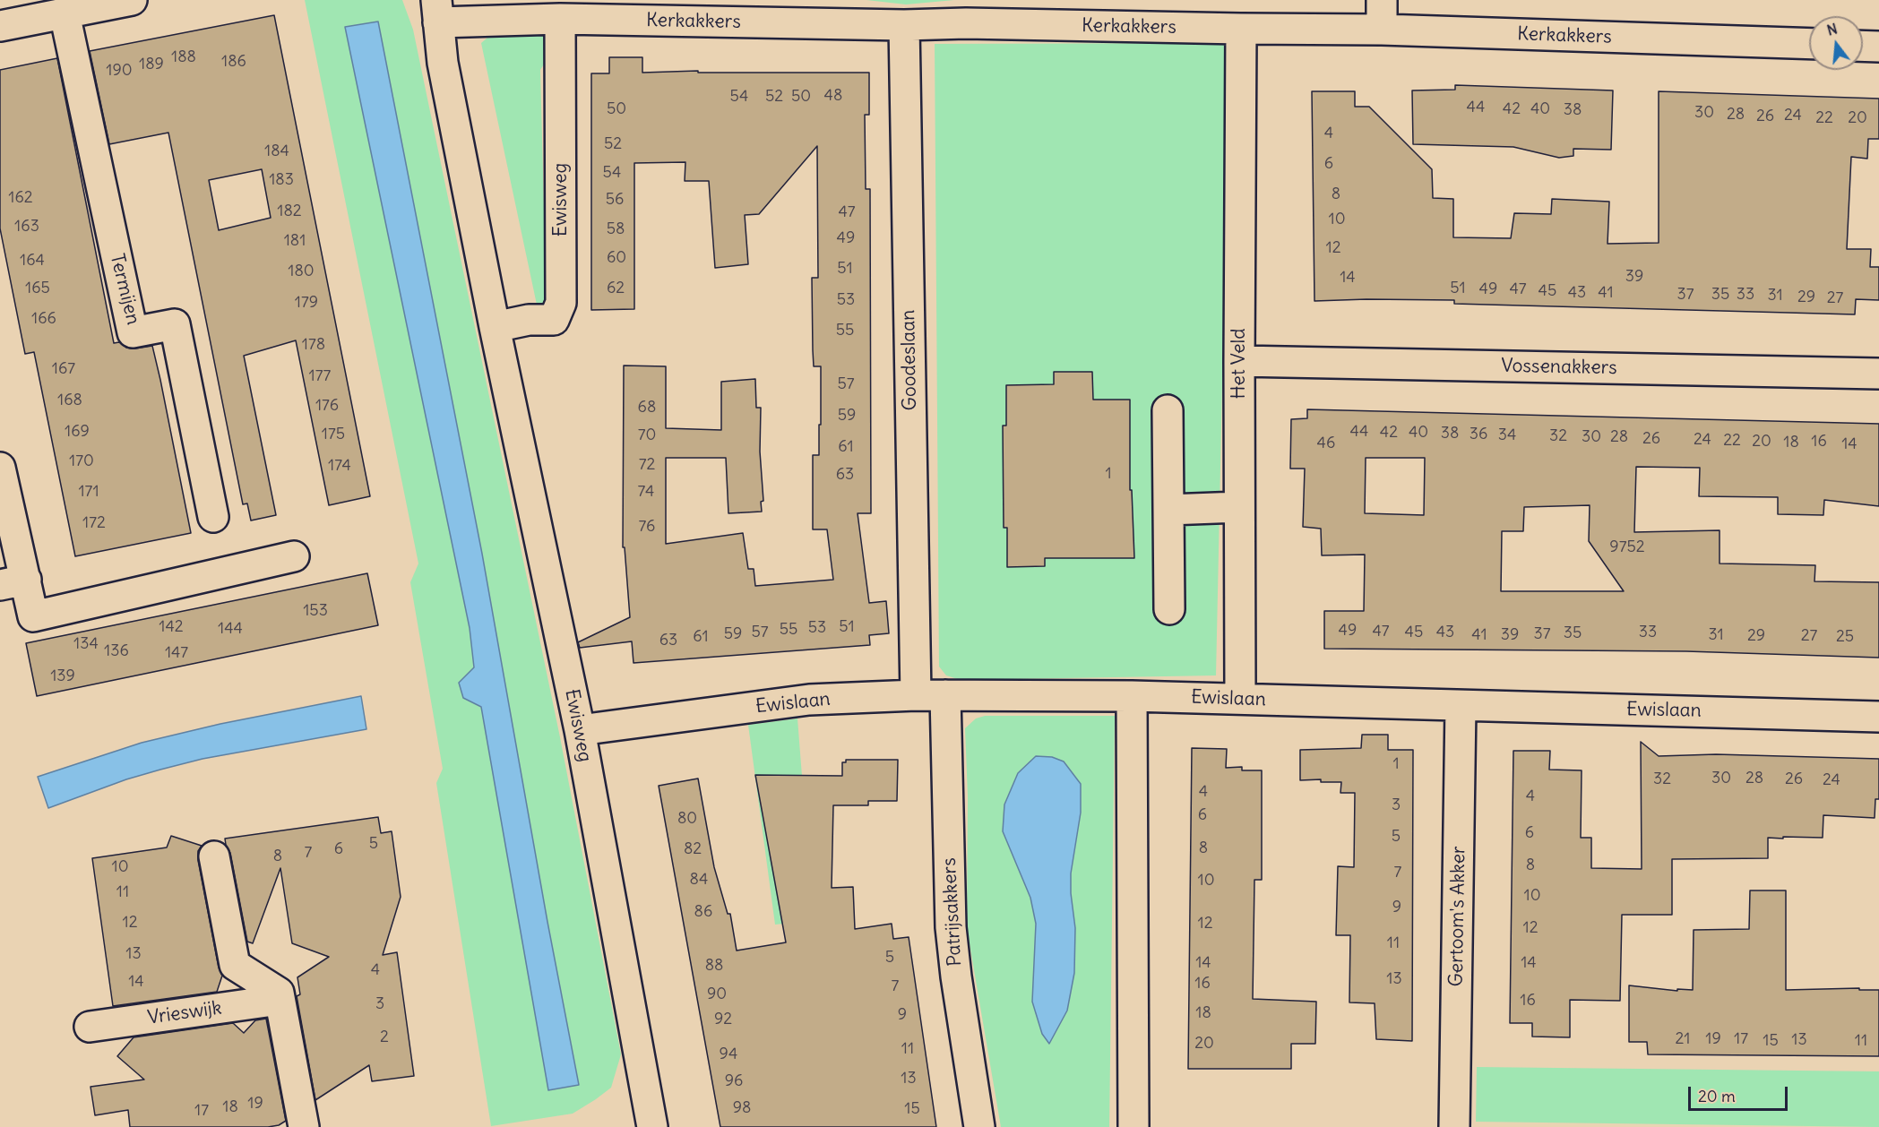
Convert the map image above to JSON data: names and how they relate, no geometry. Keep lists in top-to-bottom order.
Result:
{
  "streets": {
    "street": [
      "Kerkakkers",
      "Ewisweg",
      "Termijen",
      "Goodeslaan",
      "Het Veld",
      "Vossenakkers",
      "Ewislaan",
      "Patrijsakkers",
      "Gertoom's Akker",
      "Vrieswijk"
    ]
  },
  "crossings": [
    ["Kerkakkers", "Ewisweg"],
    ["Kerkakkers", "Goodeslaan"],
    ["Kerkakkers", "Het Veld"],
    ["Ewisweg", "Ewislaan"],
    ["Goodeslaan", "Ewislaan"],
    ["Het Veld", "Vossenakkers"],
    ["Het Veld", "Ewislaan"],
    ["Ewislaan", "Patrijsakkers"],
    ["Ewislaan", "Gertoom's Akker"]
  ],
  "house_numbers": [
    "188",
    "186",
    "189",
    "190",
    "48",
    "54",
    "52",
    "50",
    "44",
    "50",
    "42",
    "40",
    "38",
    "30",
    "28",
    "24",
    "26",
    "22",
    "20",
    "4",
    "52",
    "184",
    "6",
    "54",
    "183",
    "8",
    "162",
    "56",
    "182",
    "47",
    "10",
    "163",
    "58",
    "49",
    "181",
    "12",
    "60",
    "164",
    "51",
    "180",
    "39",
    "14",
    "165",
    "62",
    "51",
    "49",
    "47",
    "45",
    "43",
    "41",
    "37",
    "35",
    "33",
    "31",
    "29",
    "27",
    "53",
    "179",
    "166",
    "55",
    "178",
    "167",
    "177",
    "57",
    "168",
    "176",
    "68",
    "59",
    "169",
    "44",
    "42",
    "40",
    "38",
    "175",
    "36",
    "70",
    "34",
    "32",
    "30",
    "28",
    "26",
    "24",
    "22",
    "20",
    "16",
    "18",
    "46",
    "14",
    "61",
    "170",
    "72",
    "174",
    "1",
    "63",
    "171",
    "74",
    "172",
    "76",
    "9752",
    "153",
    "142",
    "51",
    "53",
    "144",
    "55",
    "49",
    "47",
    "57",
    "45",
    "43",
    "33",
    "35",
    "59",
    "37",
    "41",
    "39",
    "31",
    "29",
    "27",
    "61",
    "25",
    "63",
    "134",
    "136",
    "147",
    "139",
    "1",
    "30",
    "28",
    "32",
    "26",
    "24",
    "4",
    "4",
    "3",
    "6",
    "80",
    "6",
    "5",
    "5",
    "8",
    "6",
    "82",
    "7",
    "8",
    "8",
    "10",
    "7",
    "84",
    "10",
    "11",
    "10",
    "9",
    "86",
    "12",
    "12",
    "12",
    "11",
    "13",
    "5",
    "14",
    "14",
    "88",
    "4",
    "13",
    "14",
    "16",
    "7",
    "90",
    "16",
    "3",
    "18",
    "9",
    "92",
    "2",
    "21",
    "19",
    "17",
    "13",
    "15",
    "11",
    "20",
    "11",
    "94",
    "13",
    "96",
    "19",
    "18",
    "98",
    "15",
    "17"
  ],
  "scale_bar": "20 m",
  "north": "top"
}
